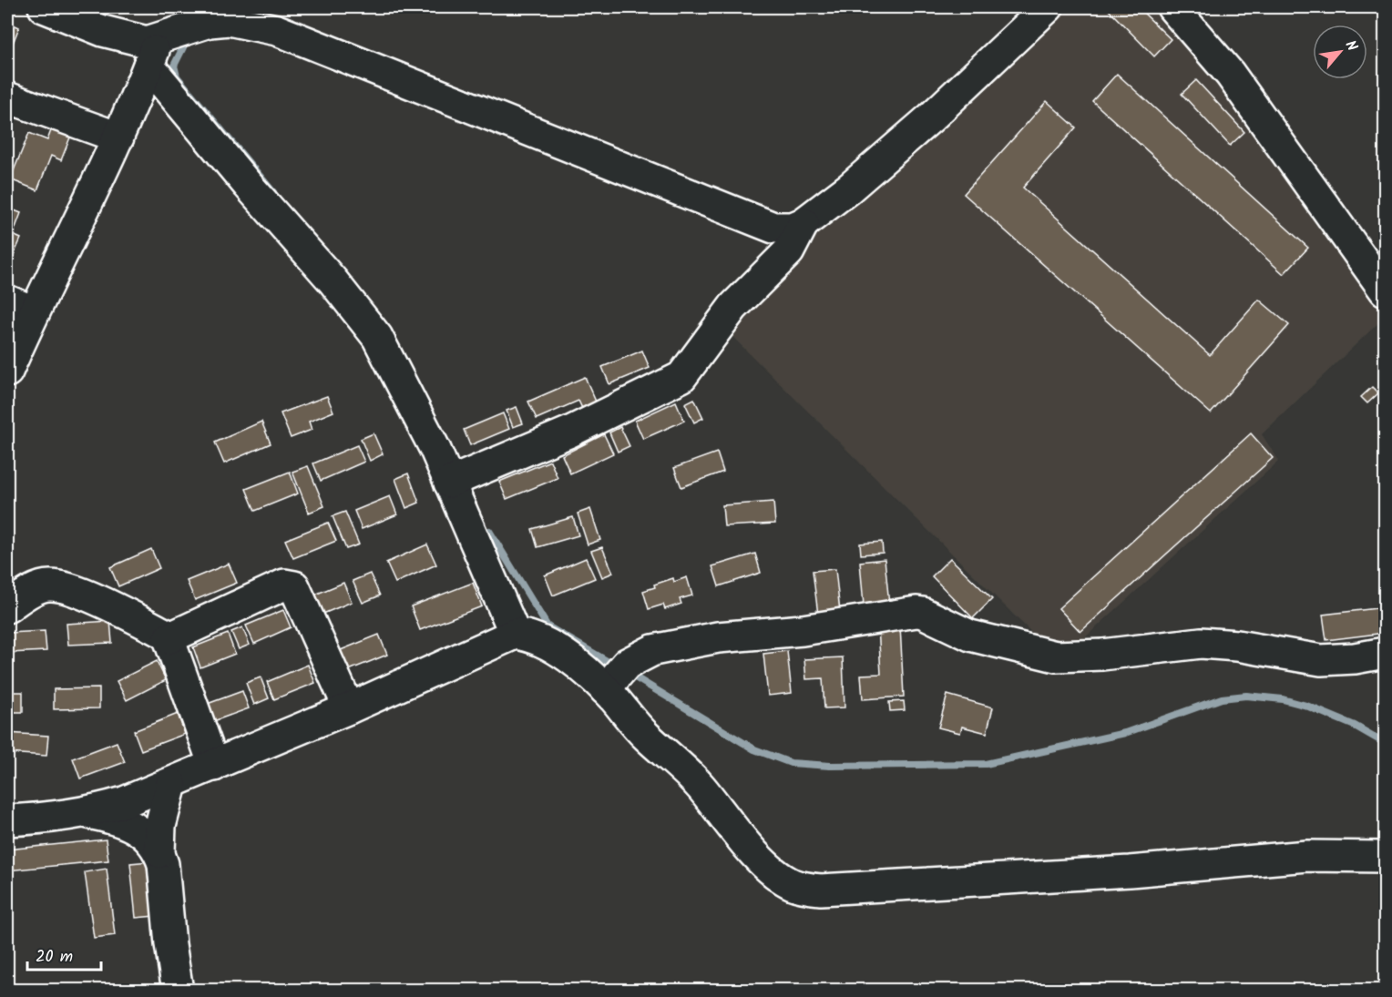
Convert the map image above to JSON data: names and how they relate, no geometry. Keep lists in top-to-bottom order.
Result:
{
  "scale_bar": "20 m",
  "north": "top right"
}
